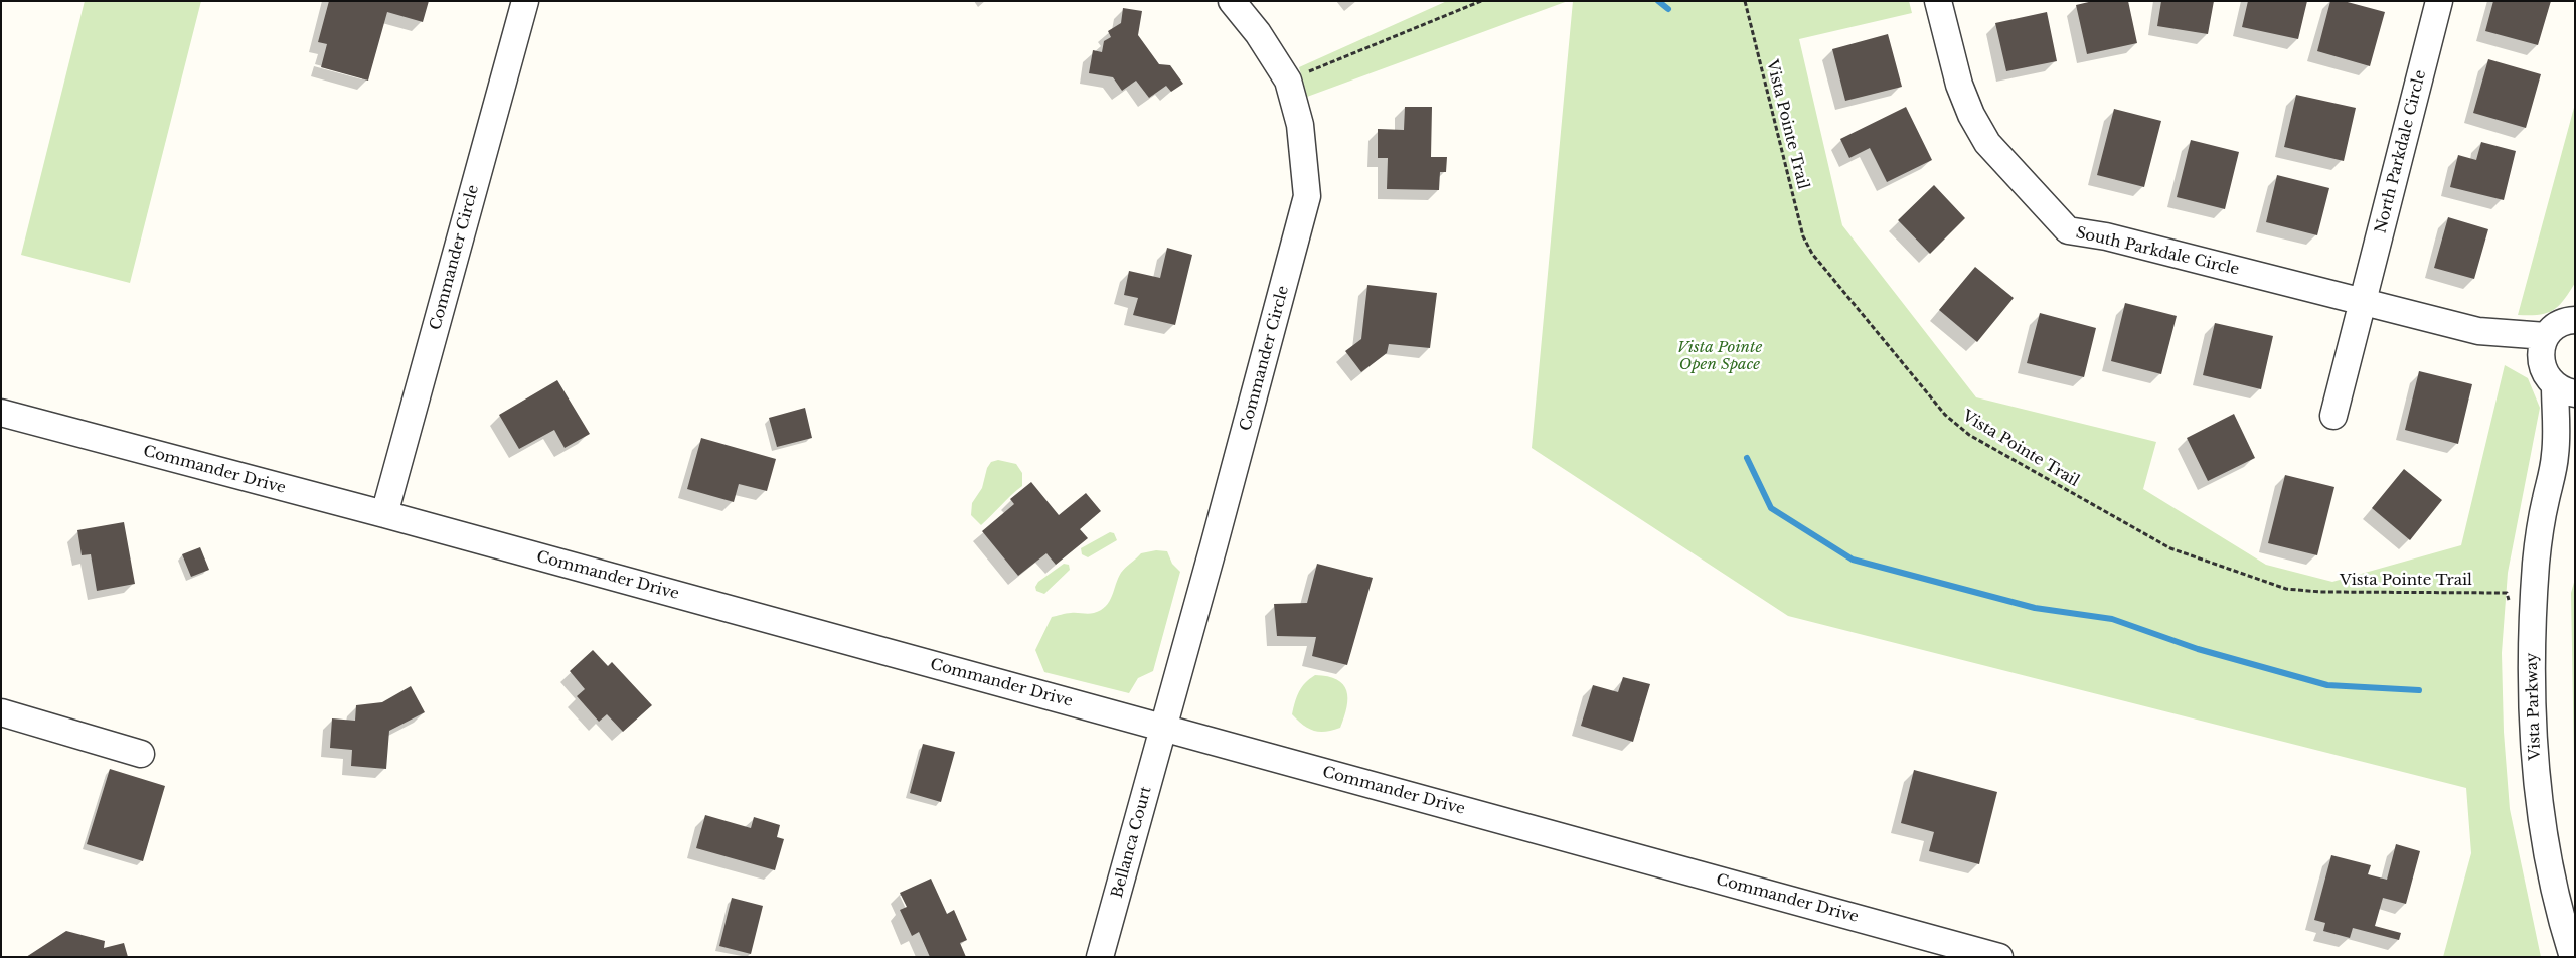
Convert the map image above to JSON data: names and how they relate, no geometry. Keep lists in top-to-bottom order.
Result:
{
  "streets": {
    "street": [
      "North Parkdale Circle",
      "South Parkdale Circle",
      "Commander Circle",
      "Commander Drive",
      "Vista Parkway",
      "Bellanca Court"
    ],
    "path": ["Vista Pointe Trail"]
  },
  "crossings": [
    ["North Parkdale Circle", "South Parkdale Circle"],
    ["South Parkdale Circle", "Vista Parkway"],
    ["Commander Circle", "Commander Drive"],
    ["Commander Circle", "Bellanca Court"],
    ["Commander Drive", "Bellanca Court"]
  ],
  "parks": ["Vista Pointe Open Space"]
}
